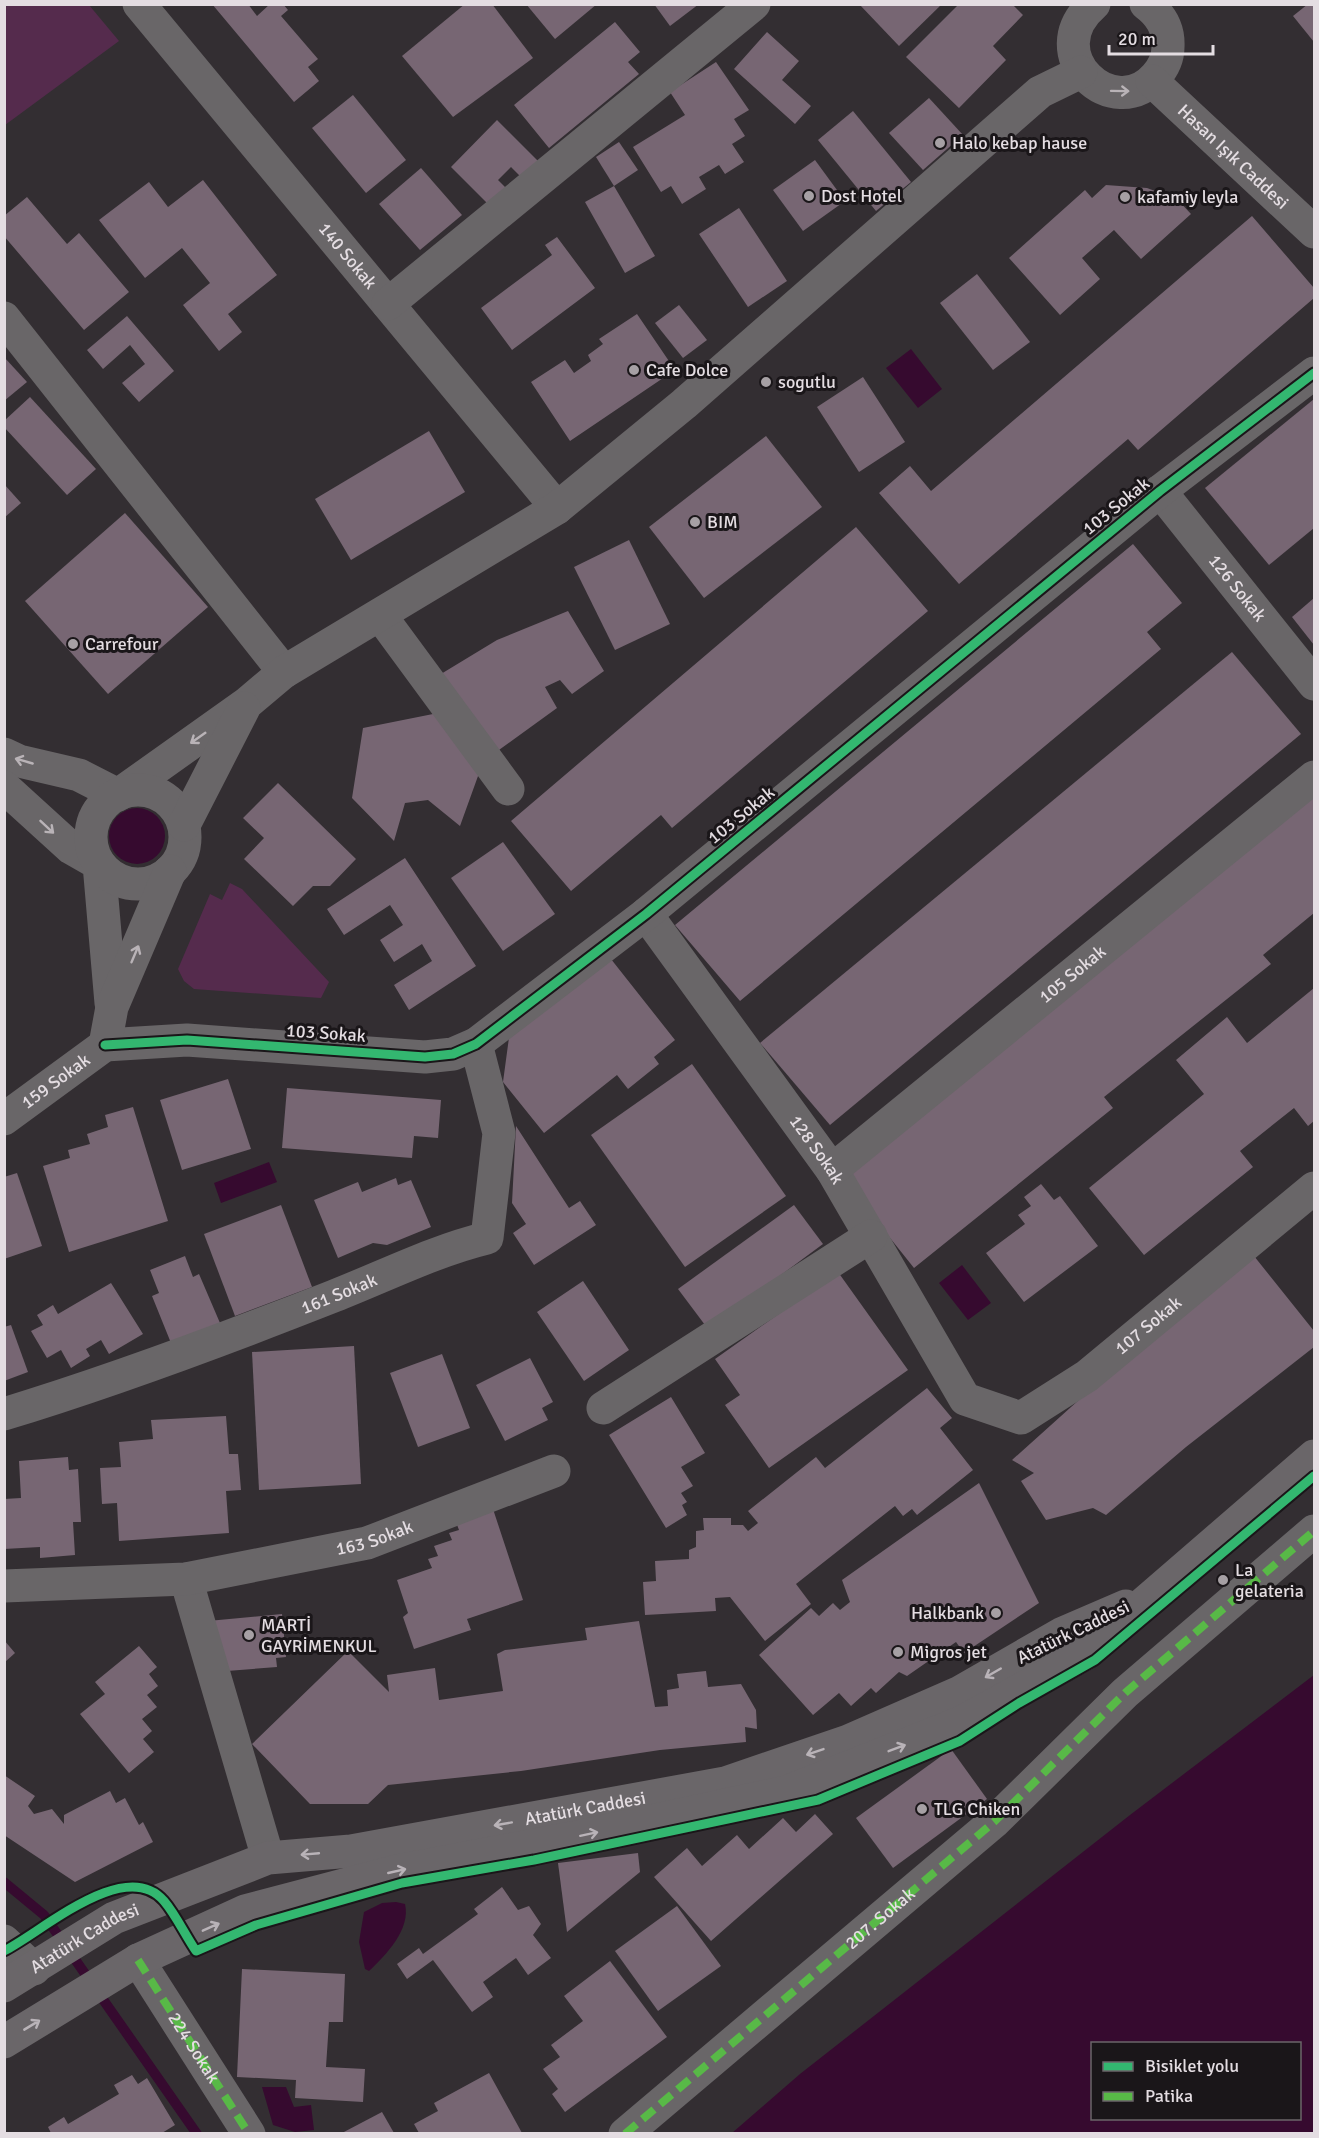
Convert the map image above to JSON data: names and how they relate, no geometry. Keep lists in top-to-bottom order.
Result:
{
  "streets": {
    "main road": ["Atatürk Caddesi"],
    "street": [
      "Hasan Işık Caddesi",
      "140 Sokak",
      "103 Sokak",
      "126 Sokak",
      "105 Sokak",
      "159 Sokak",
      "128 Sokak",
      "161 Sokak",
      "107 Sokak",
      "163 Sokak",
      "207. Sokak",
      "224 Sokak"
    ]
  },
  "crossings": [
    ["103 Sokak", "126 Sokak"],
    ["103 Sokak", "159 Sokak"],
    ["103 Sokak", "128 Sokak"],
    ["103 Sokak", "161 Sokak"],
    ["105 Sokak", "128 Sokak"],
    ["128 Sokak", "107 Sokak"],
    ["Atatürk Caddesi", "224 Sokak"]
  ],
  "places": [
    "Halo kebap hause",
    "Dost Hotel",
    "kafamiy leyla",
    "Cafe Dolce",
    "sogutlu",
    "BIM",
    "Carrefour",
    "La gelateria",
    "Halkbank",
    "MARTİ GAYRİMENKUL",
    "Migros jet",
    "TLG Chiken"
  ],
  "legend": ["Bisiklet yolu", "Patika"],
  "scale_bar": "20 m"
}
